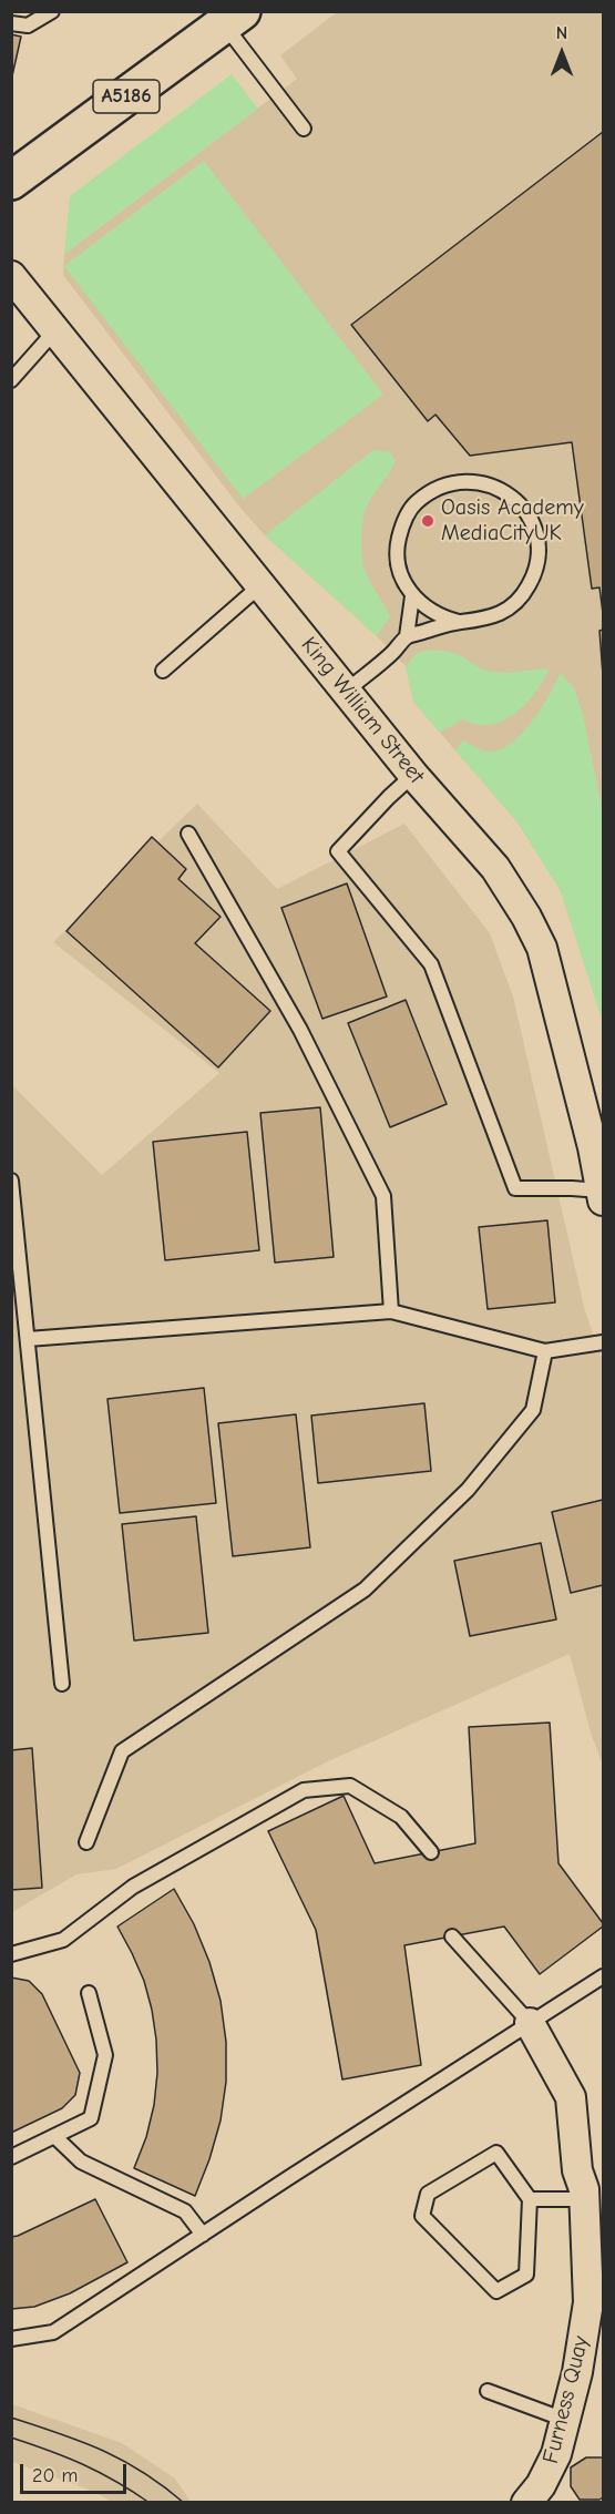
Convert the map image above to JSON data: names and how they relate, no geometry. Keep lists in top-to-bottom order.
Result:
{
  "streets": {
    "main road": ["A5186"],
    "street": ["King William Street", "Furness Quay"]
  },
  "places": ["Oasis Academy MediaCityUK"],
  "scale_bar": "20 m",
  "north": "top"
}
